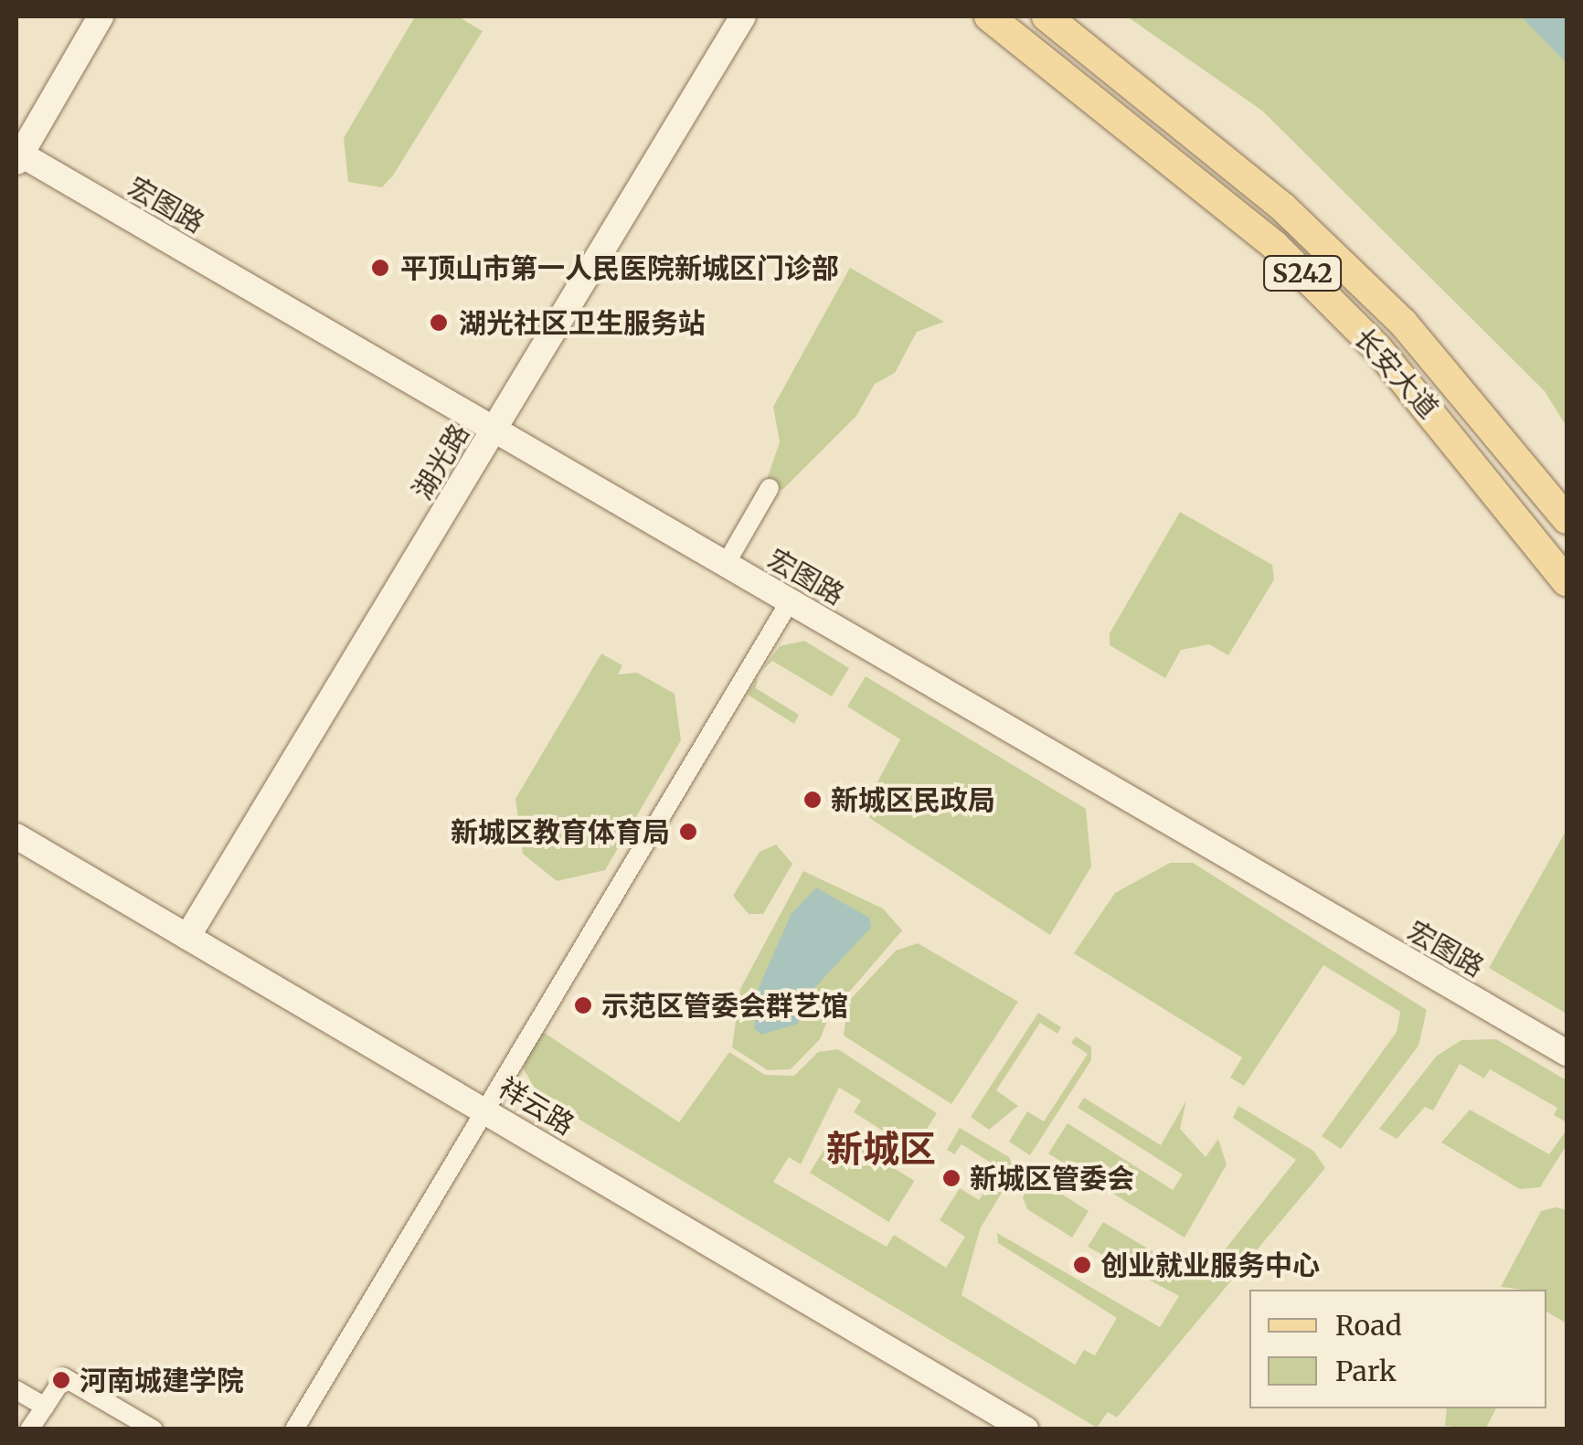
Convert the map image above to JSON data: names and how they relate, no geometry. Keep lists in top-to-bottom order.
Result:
{
  "streets": {
    "main road": ["S242", "长安大道"],
    "street": ["宏图路", "湖光路", "祥云路"]
  },
  "crossings": [
    ["宏图路", "湖光路"],
    ["湖光路", "祥云路"]
  ],
  "districts": ["新城区"],
  "places": [
    "平顶山市第一人民医院新城区门诊部",
    "湖光社区卫生服务站",
    "新城区民政局",
    "新城区教育体育局",
    "示范区管委会群艺馆",
    "新城区管委会",
    "创业就业服务中心",
    "河南城建学院"
  ],
  "legend": ["Road", "Park"]
}
